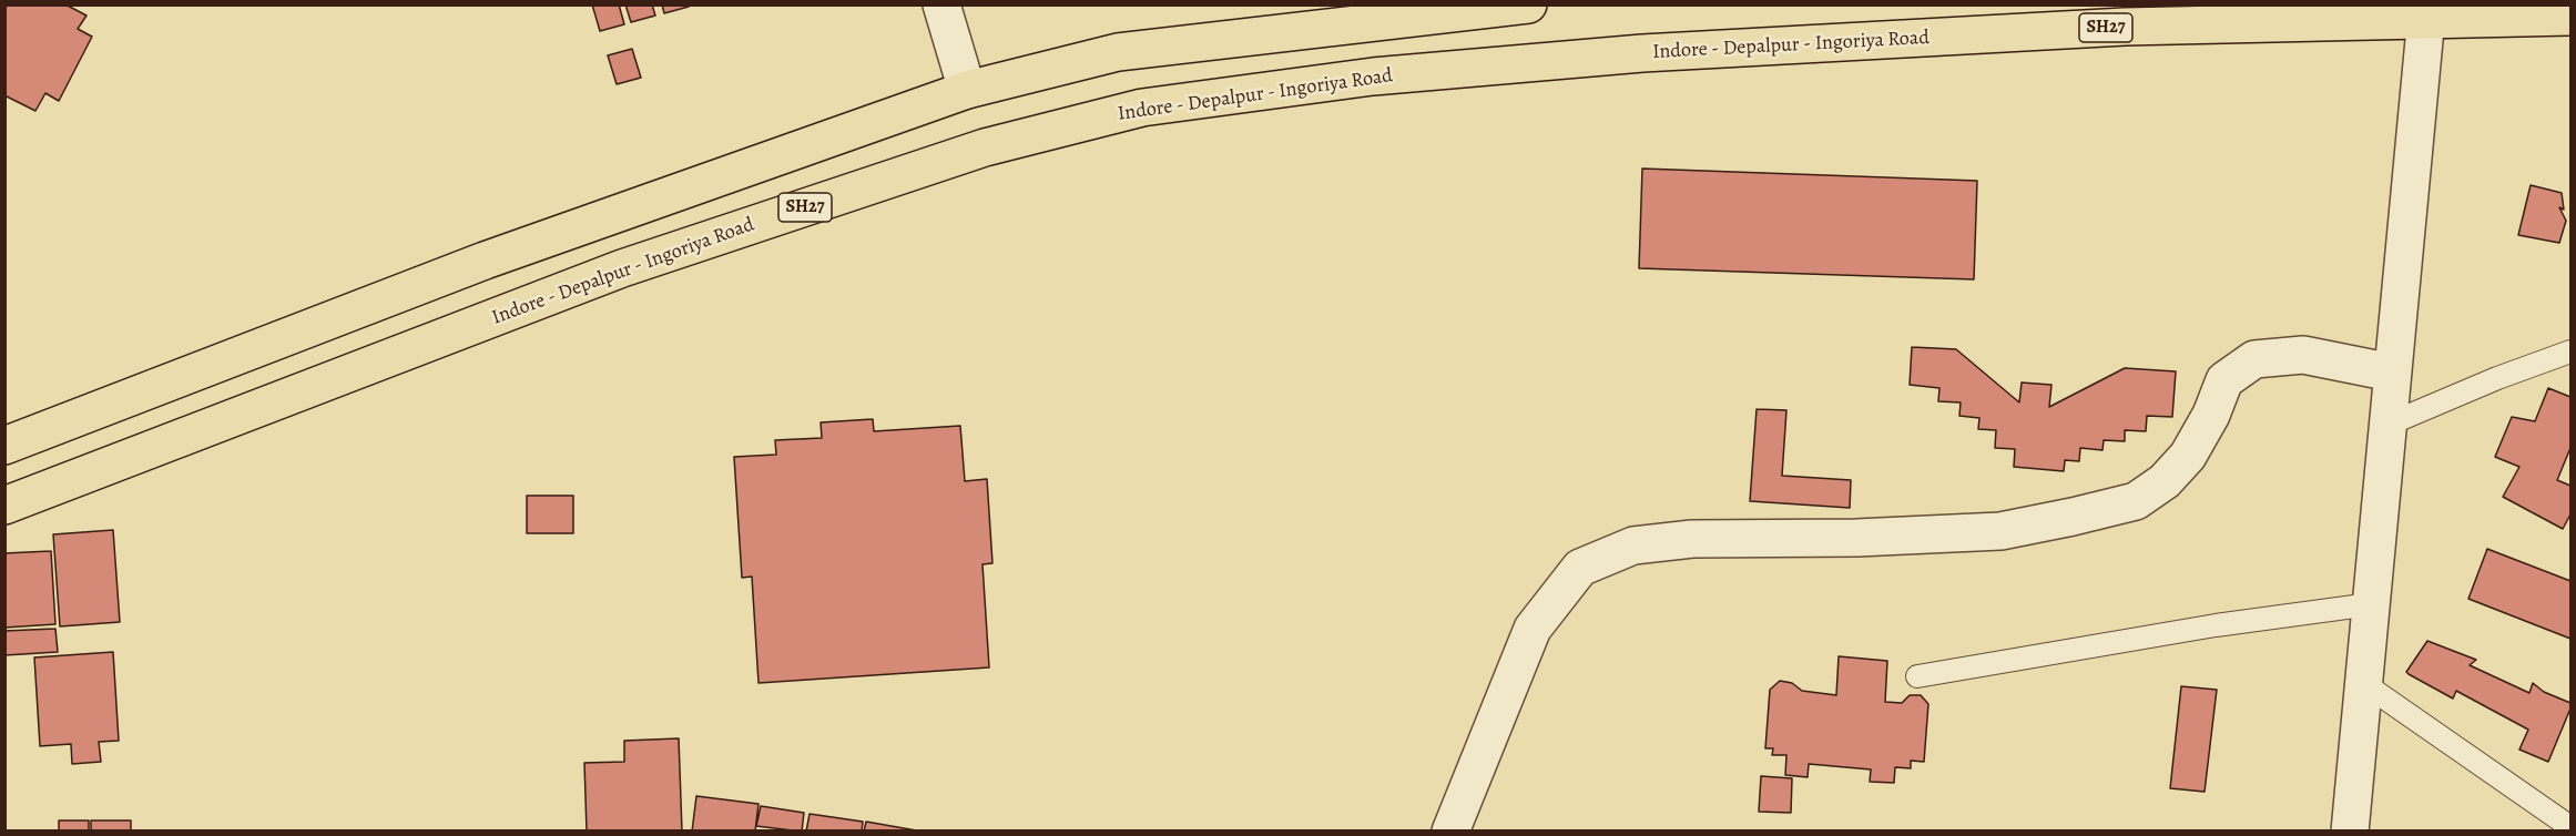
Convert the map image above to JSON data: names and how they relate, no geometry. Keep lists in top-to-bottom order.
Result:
{
  "streets": {
    "main road": ["SH27", "Indore - Depalpur - Ingoriya Road"]
  }
}
